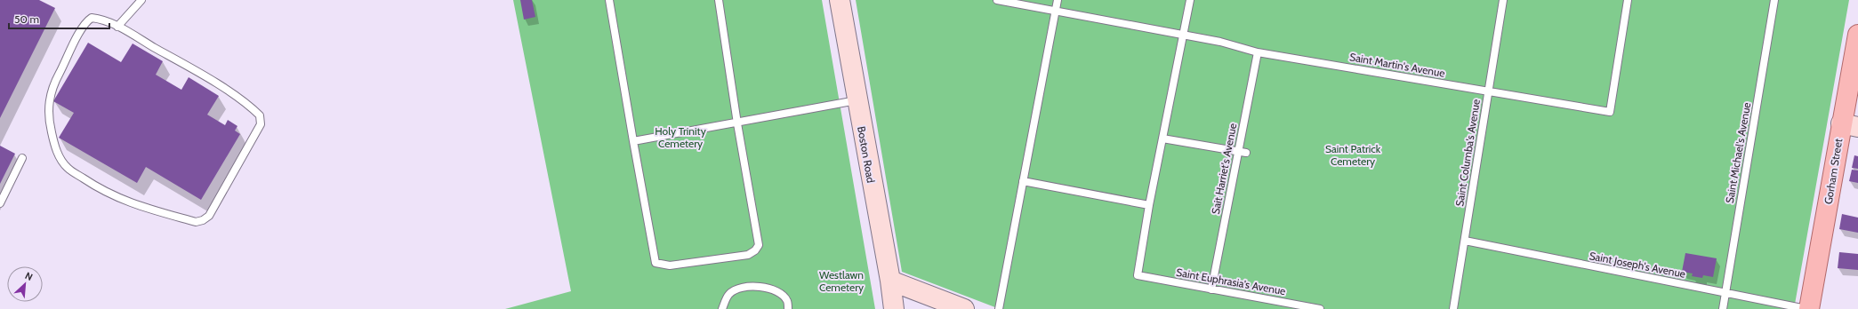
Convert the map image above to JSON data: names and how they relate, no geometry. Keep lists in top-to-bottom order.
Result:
{
  "streets": {
    "main road": ["Boston Road", "Gorham Street"],
    "lane": [
      "Saint Martin's Avenue",
      "Saint Columba's Avenue",
      "Saint Michael's Avenue",
      "Sait Harriet's Avenue",
      "Saint Joseph's Avenue",
      "Saint Euphrasia's Avenue"
    ]
  },
  "crossings": [
    ["Saint Martin's Avenue", "Saint Columba's Avenue"],
    ["Saint Martin's Avenue", "Sait Harriet's Avenue"],
    ["Saint Columba's Avenue", "Saint Joseph's Avenue"],
    ["Saint Michael's Avenue", "Saint Joseph's Avenue"],
    ["Sait Harriet's Avenue", "Saint Euphrasia's Avenue"]
  ],
  "parks": ["Holy Trinity Cemetery", "Saint Patrick Cemetery", "Westlawn Cemetery"],
  "scale_bar": "50 m",
  "north": "top right"
}
